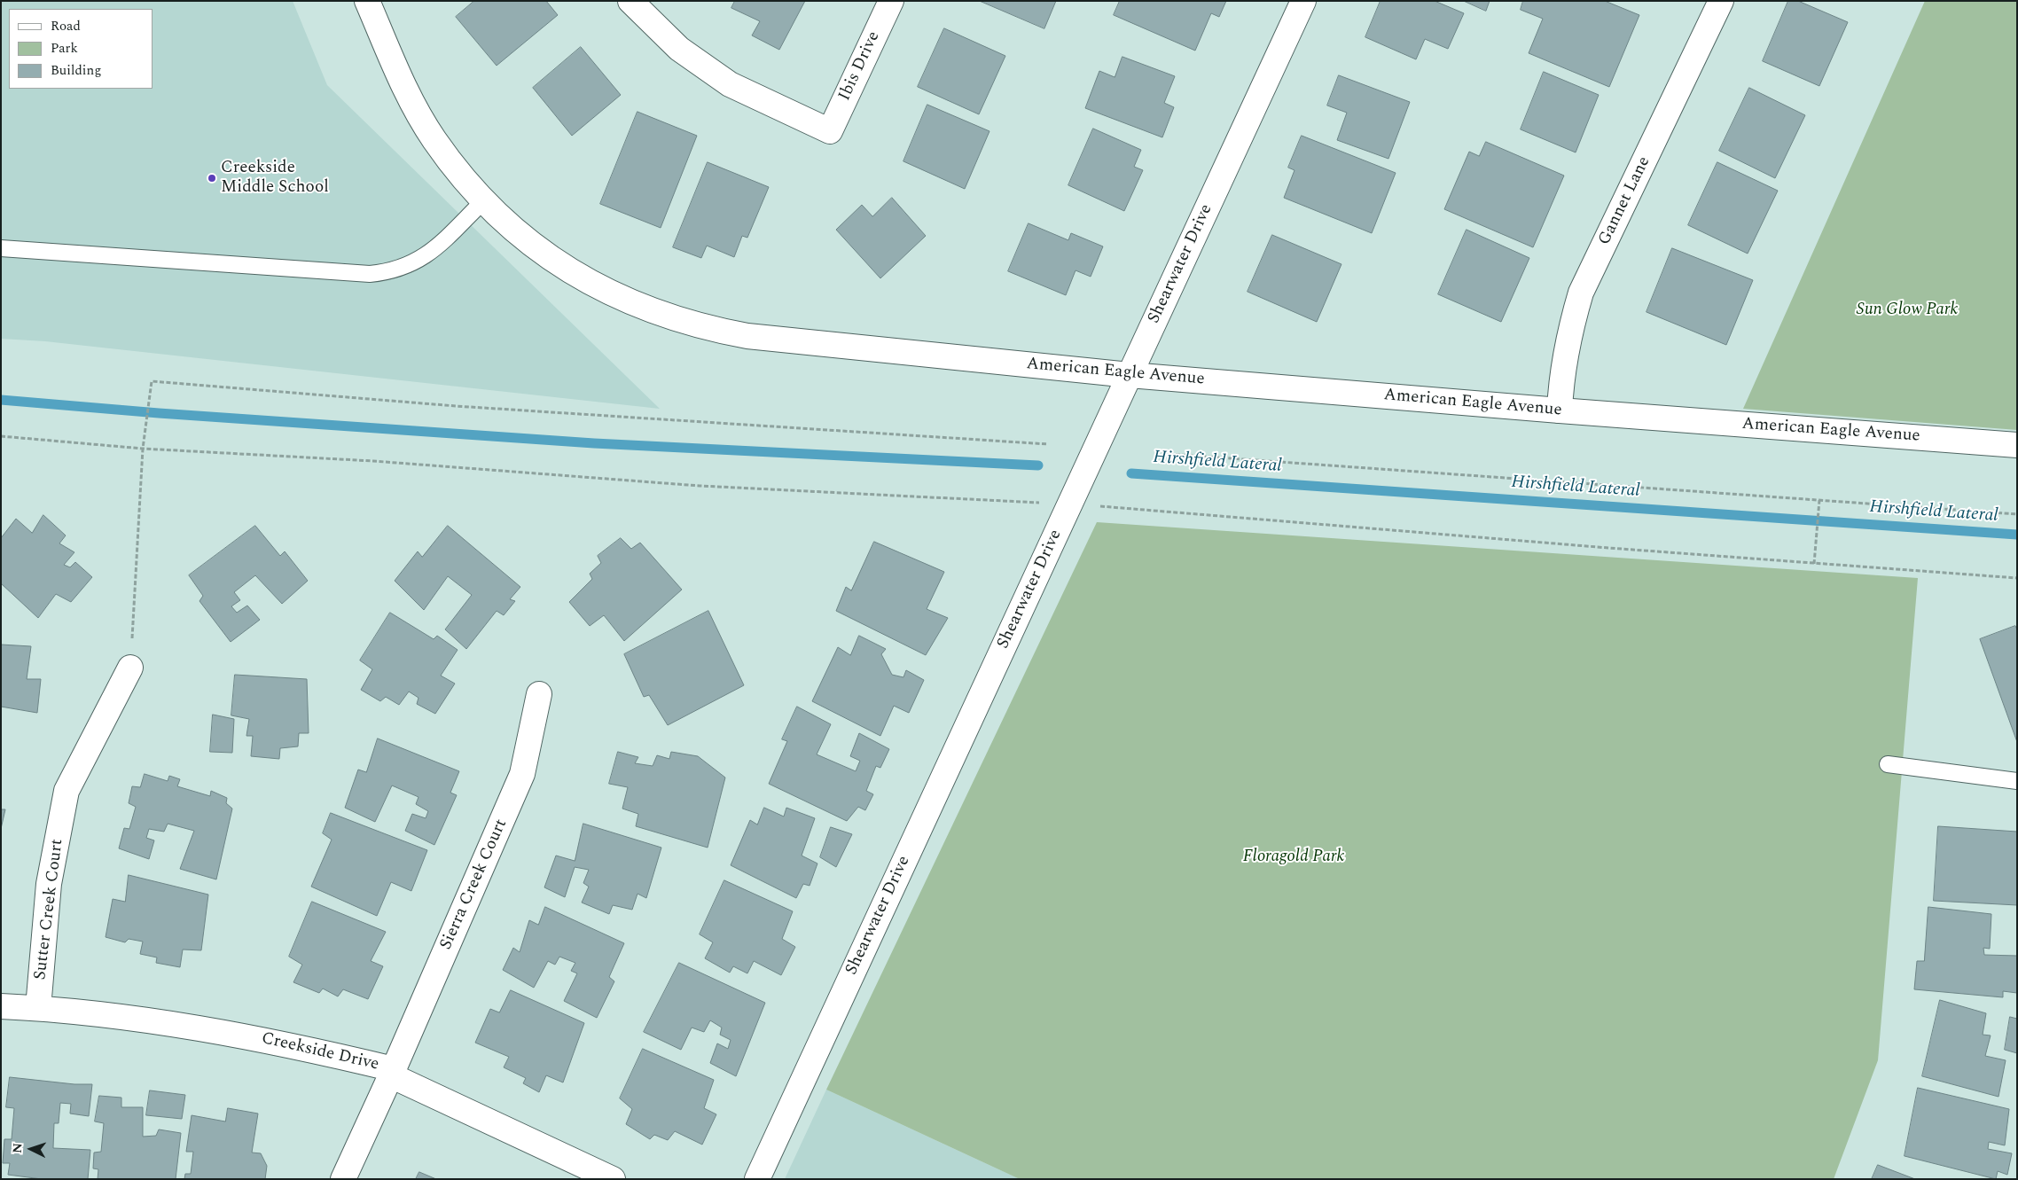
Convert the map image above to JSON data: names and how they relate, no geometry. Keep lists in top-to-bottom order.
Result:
{
  "streets": {
    "street": [
      "Ibis Drive",
      "Gannet Lane",
      "Shearwater Drive",
      "American Eagle Avenue",
      "Sierra Creek Court",
      "Sutter Creek Court",
      "Creekside Drive"
    ]
  },
  "crossings": [
    ["Gannet Lane", "American Eagle Avenue"],
    ["Shearwater Drive", "American Eagle Avenue"],
    ["Sierra Creek Court", "Creekside Drive"],
    ["Sutter Creek Court", "Creekside Drive"]
  ],
  "water": ["Hirshfield Lateral"],
  "parks": ["Sun Glow Park", "Floragold Park"],
  "places": ["Creekside Middle School"],
  "legend": ["Road", "Park", "Building"],
  "north": "left"
}
